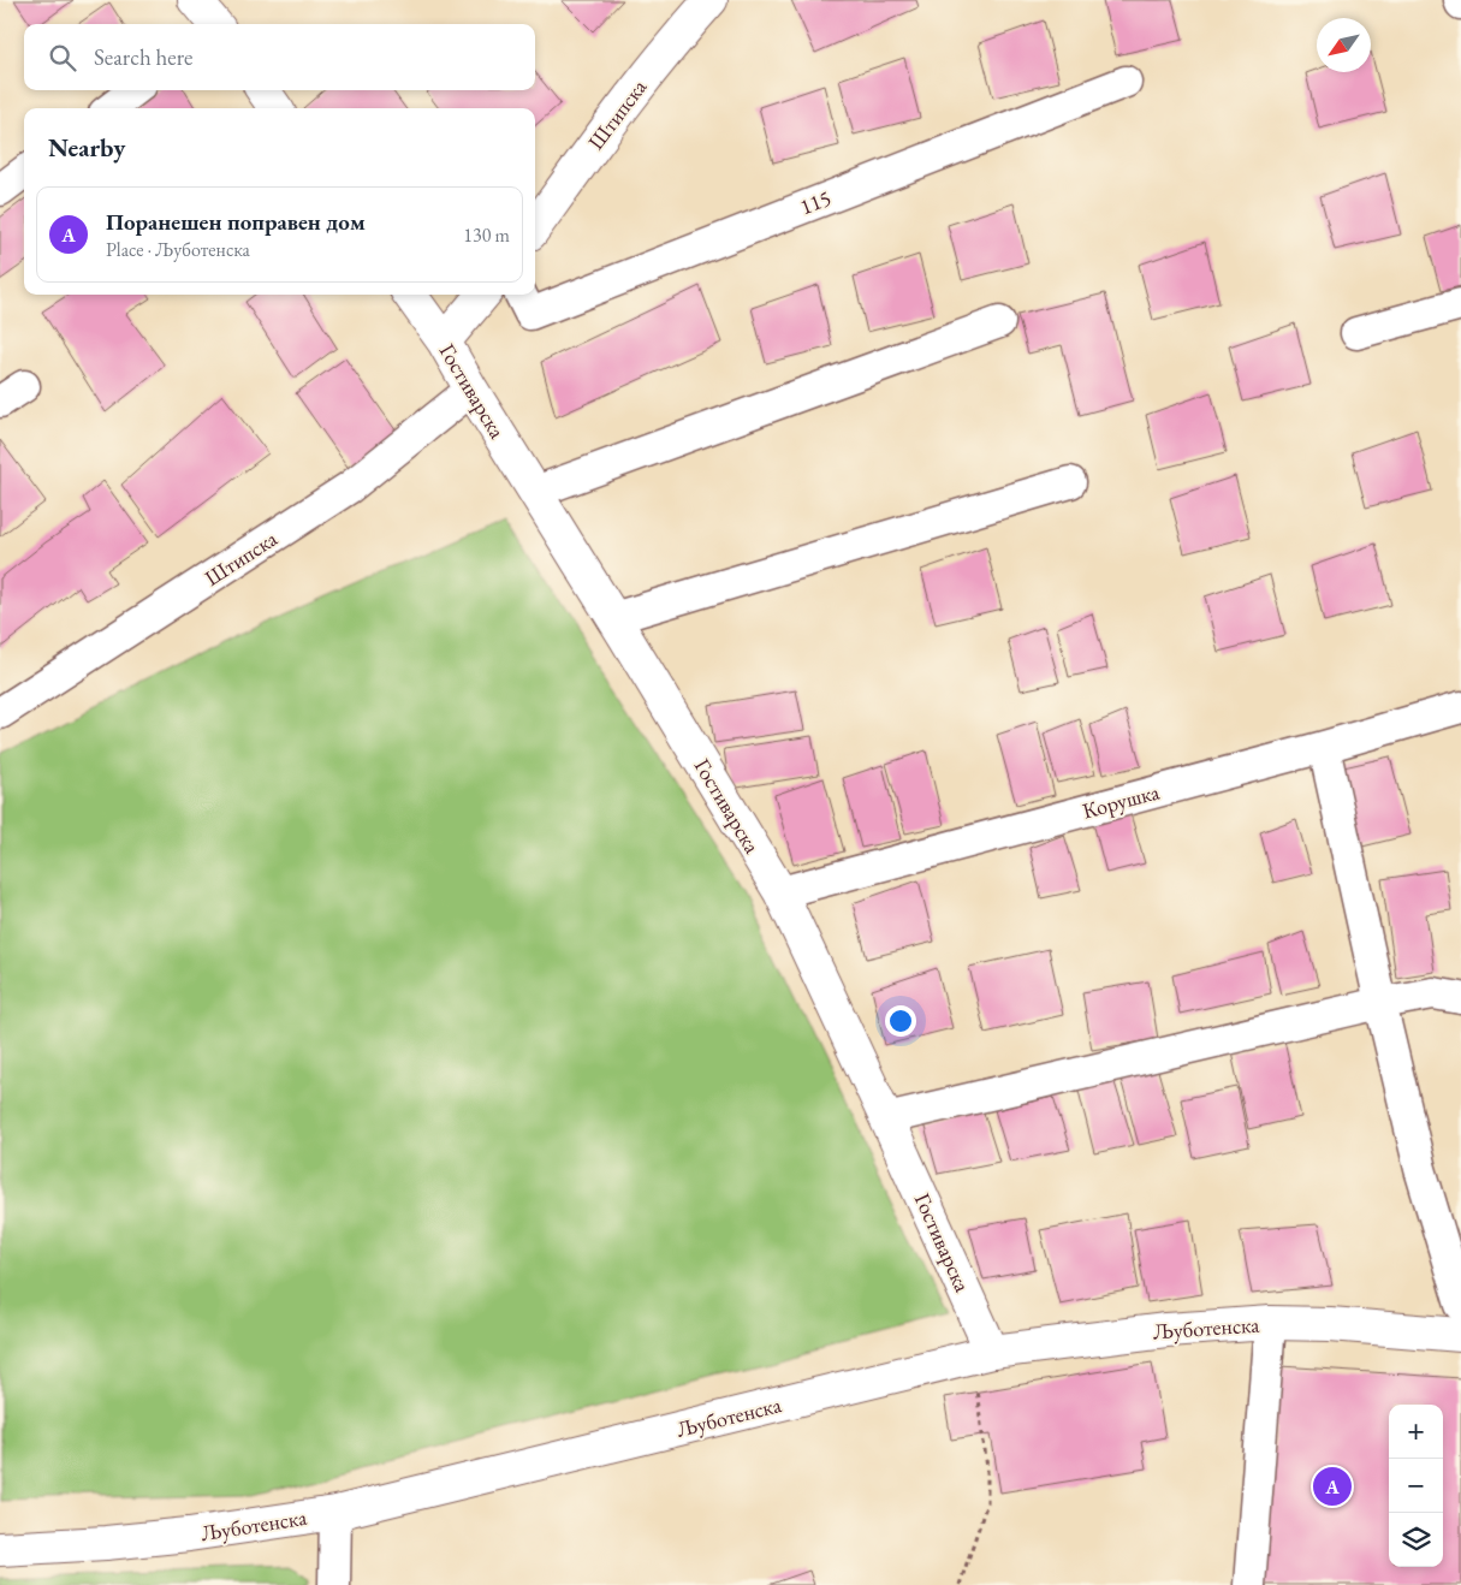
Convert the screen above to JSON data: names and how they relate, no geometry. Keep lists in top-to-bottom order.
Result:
{
  "streets": {
    "street": [
      "Штипска",
      "115",
      "Гостиварска",
      "Корушка",
      "Љуботенска"
    ]
  },
  "crossings": [
    ["Штипска", "Гостиварска"],
    ["Гостиварска", "Корушка"],
    ["Гостиварска", "Љуботенска"]
  ],
  "north": "bottom left",
  "page": {
    "search": "Search here",
    "heading": "Nearby",
    "list": [
      {
        "mark": "A",
        "name": "Поранешен поправен дом",
        "note": "Place · Љуботенска",
        "value": "130 m"
      }
    ],
    "map_buttons": ["+", "−"],
    "pins": "A"
  }
}
